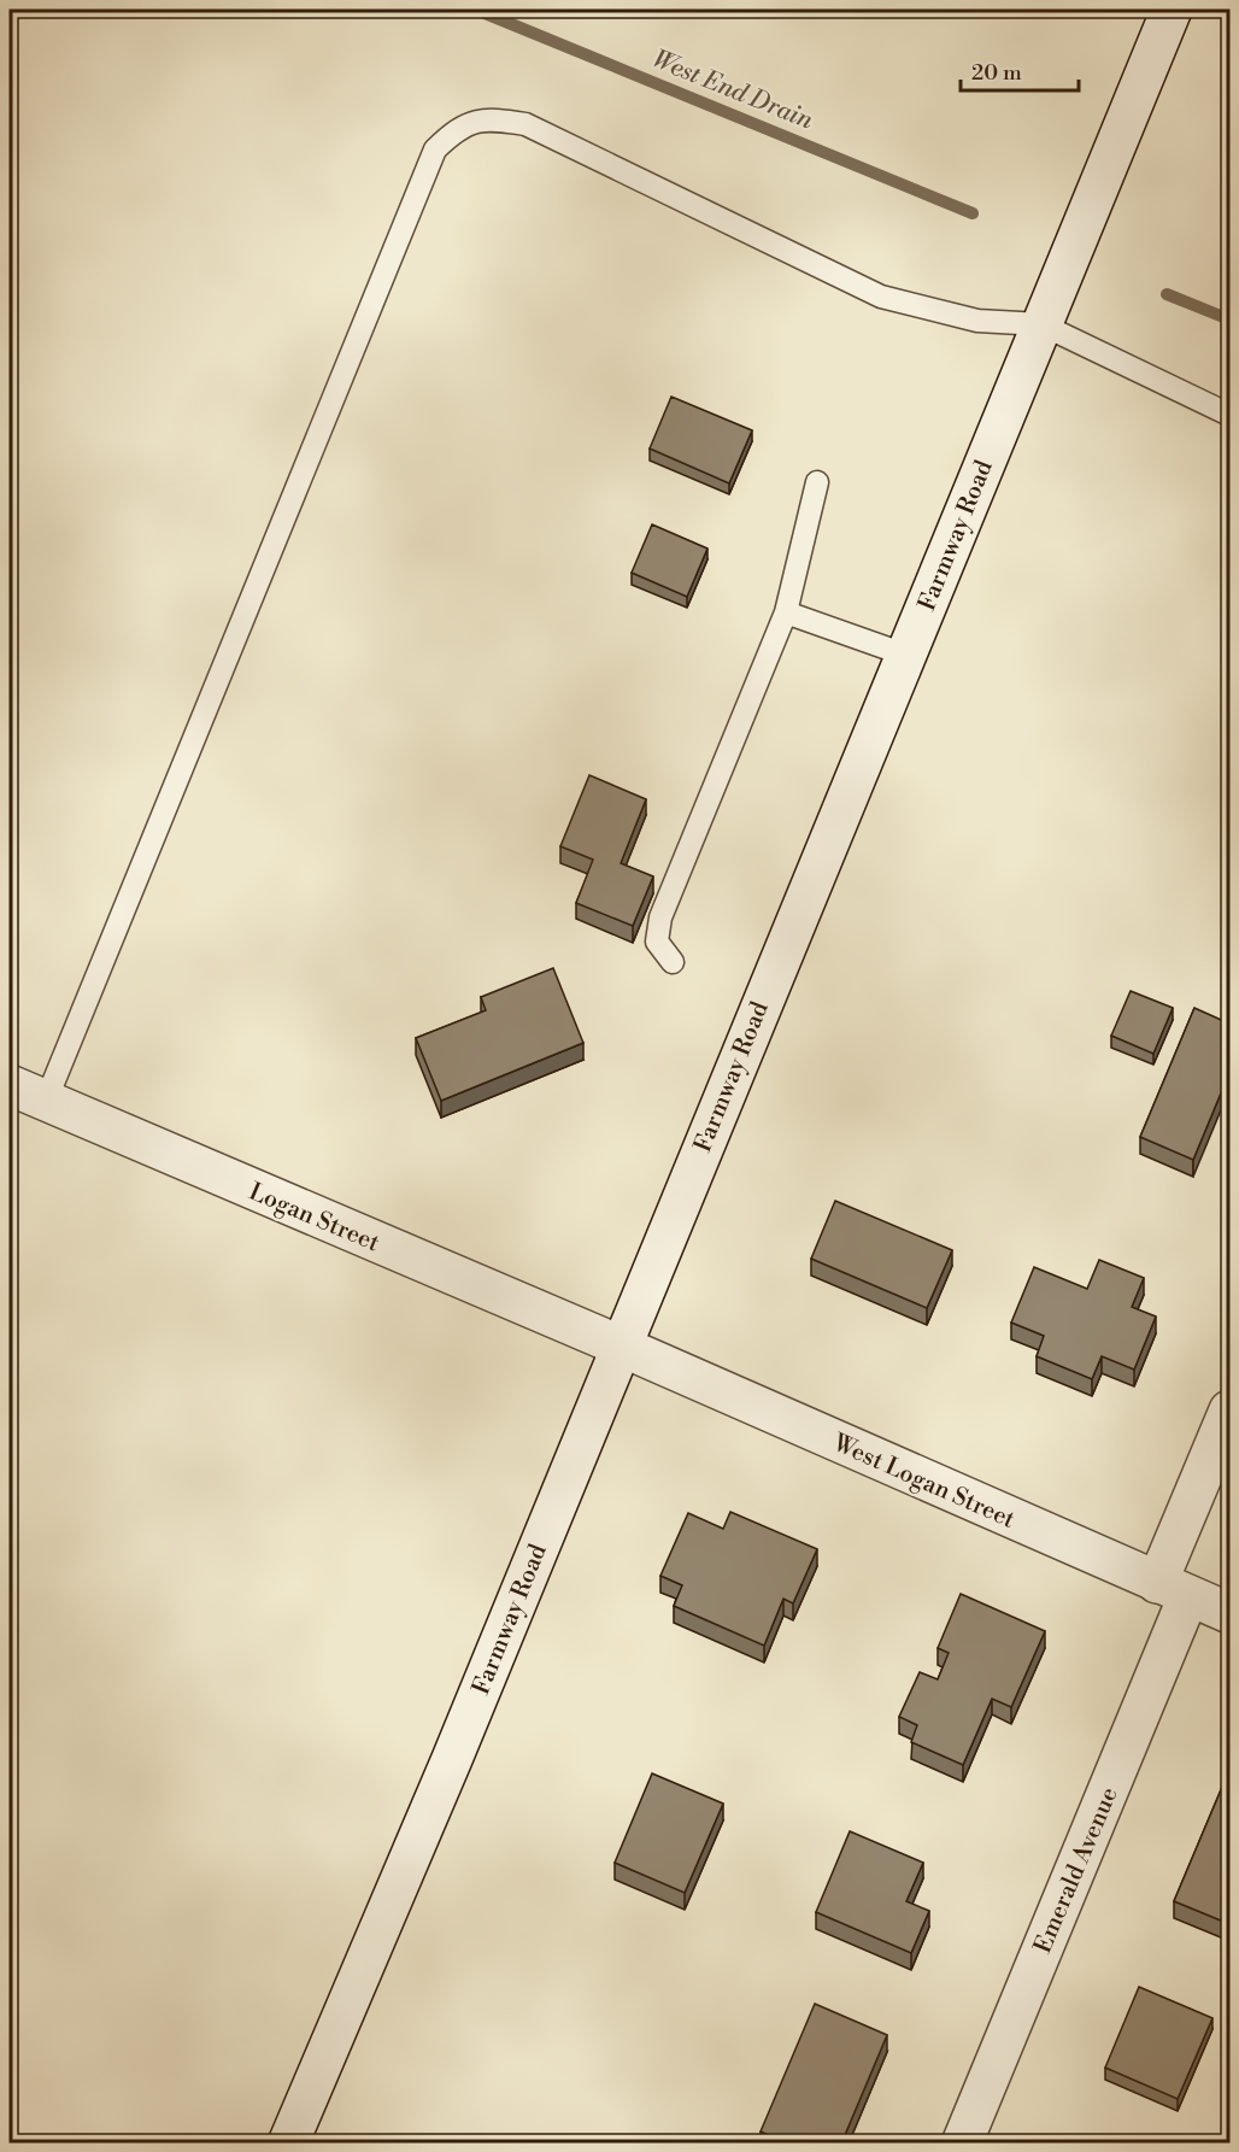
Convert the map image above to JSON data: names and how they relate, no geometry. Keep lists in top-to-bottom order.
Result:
{
  "streets": {
    "main road": [
      "Farmway Road",
      "Logan Street",
      "West Logan Street",
      "Emerald Avenue"
    ]
  },
  "crossings": [
    ["Farmway Road", "Logan Street"],
    ["Farmway Road", "West Logan Street"],
    ["Logan Street", "West Logan Street"],
    ["West Logan Street", "Emerald Avenue"]
  ],
  "water": ["West End Drain"],
  "scale_bar": "20 m"
}
